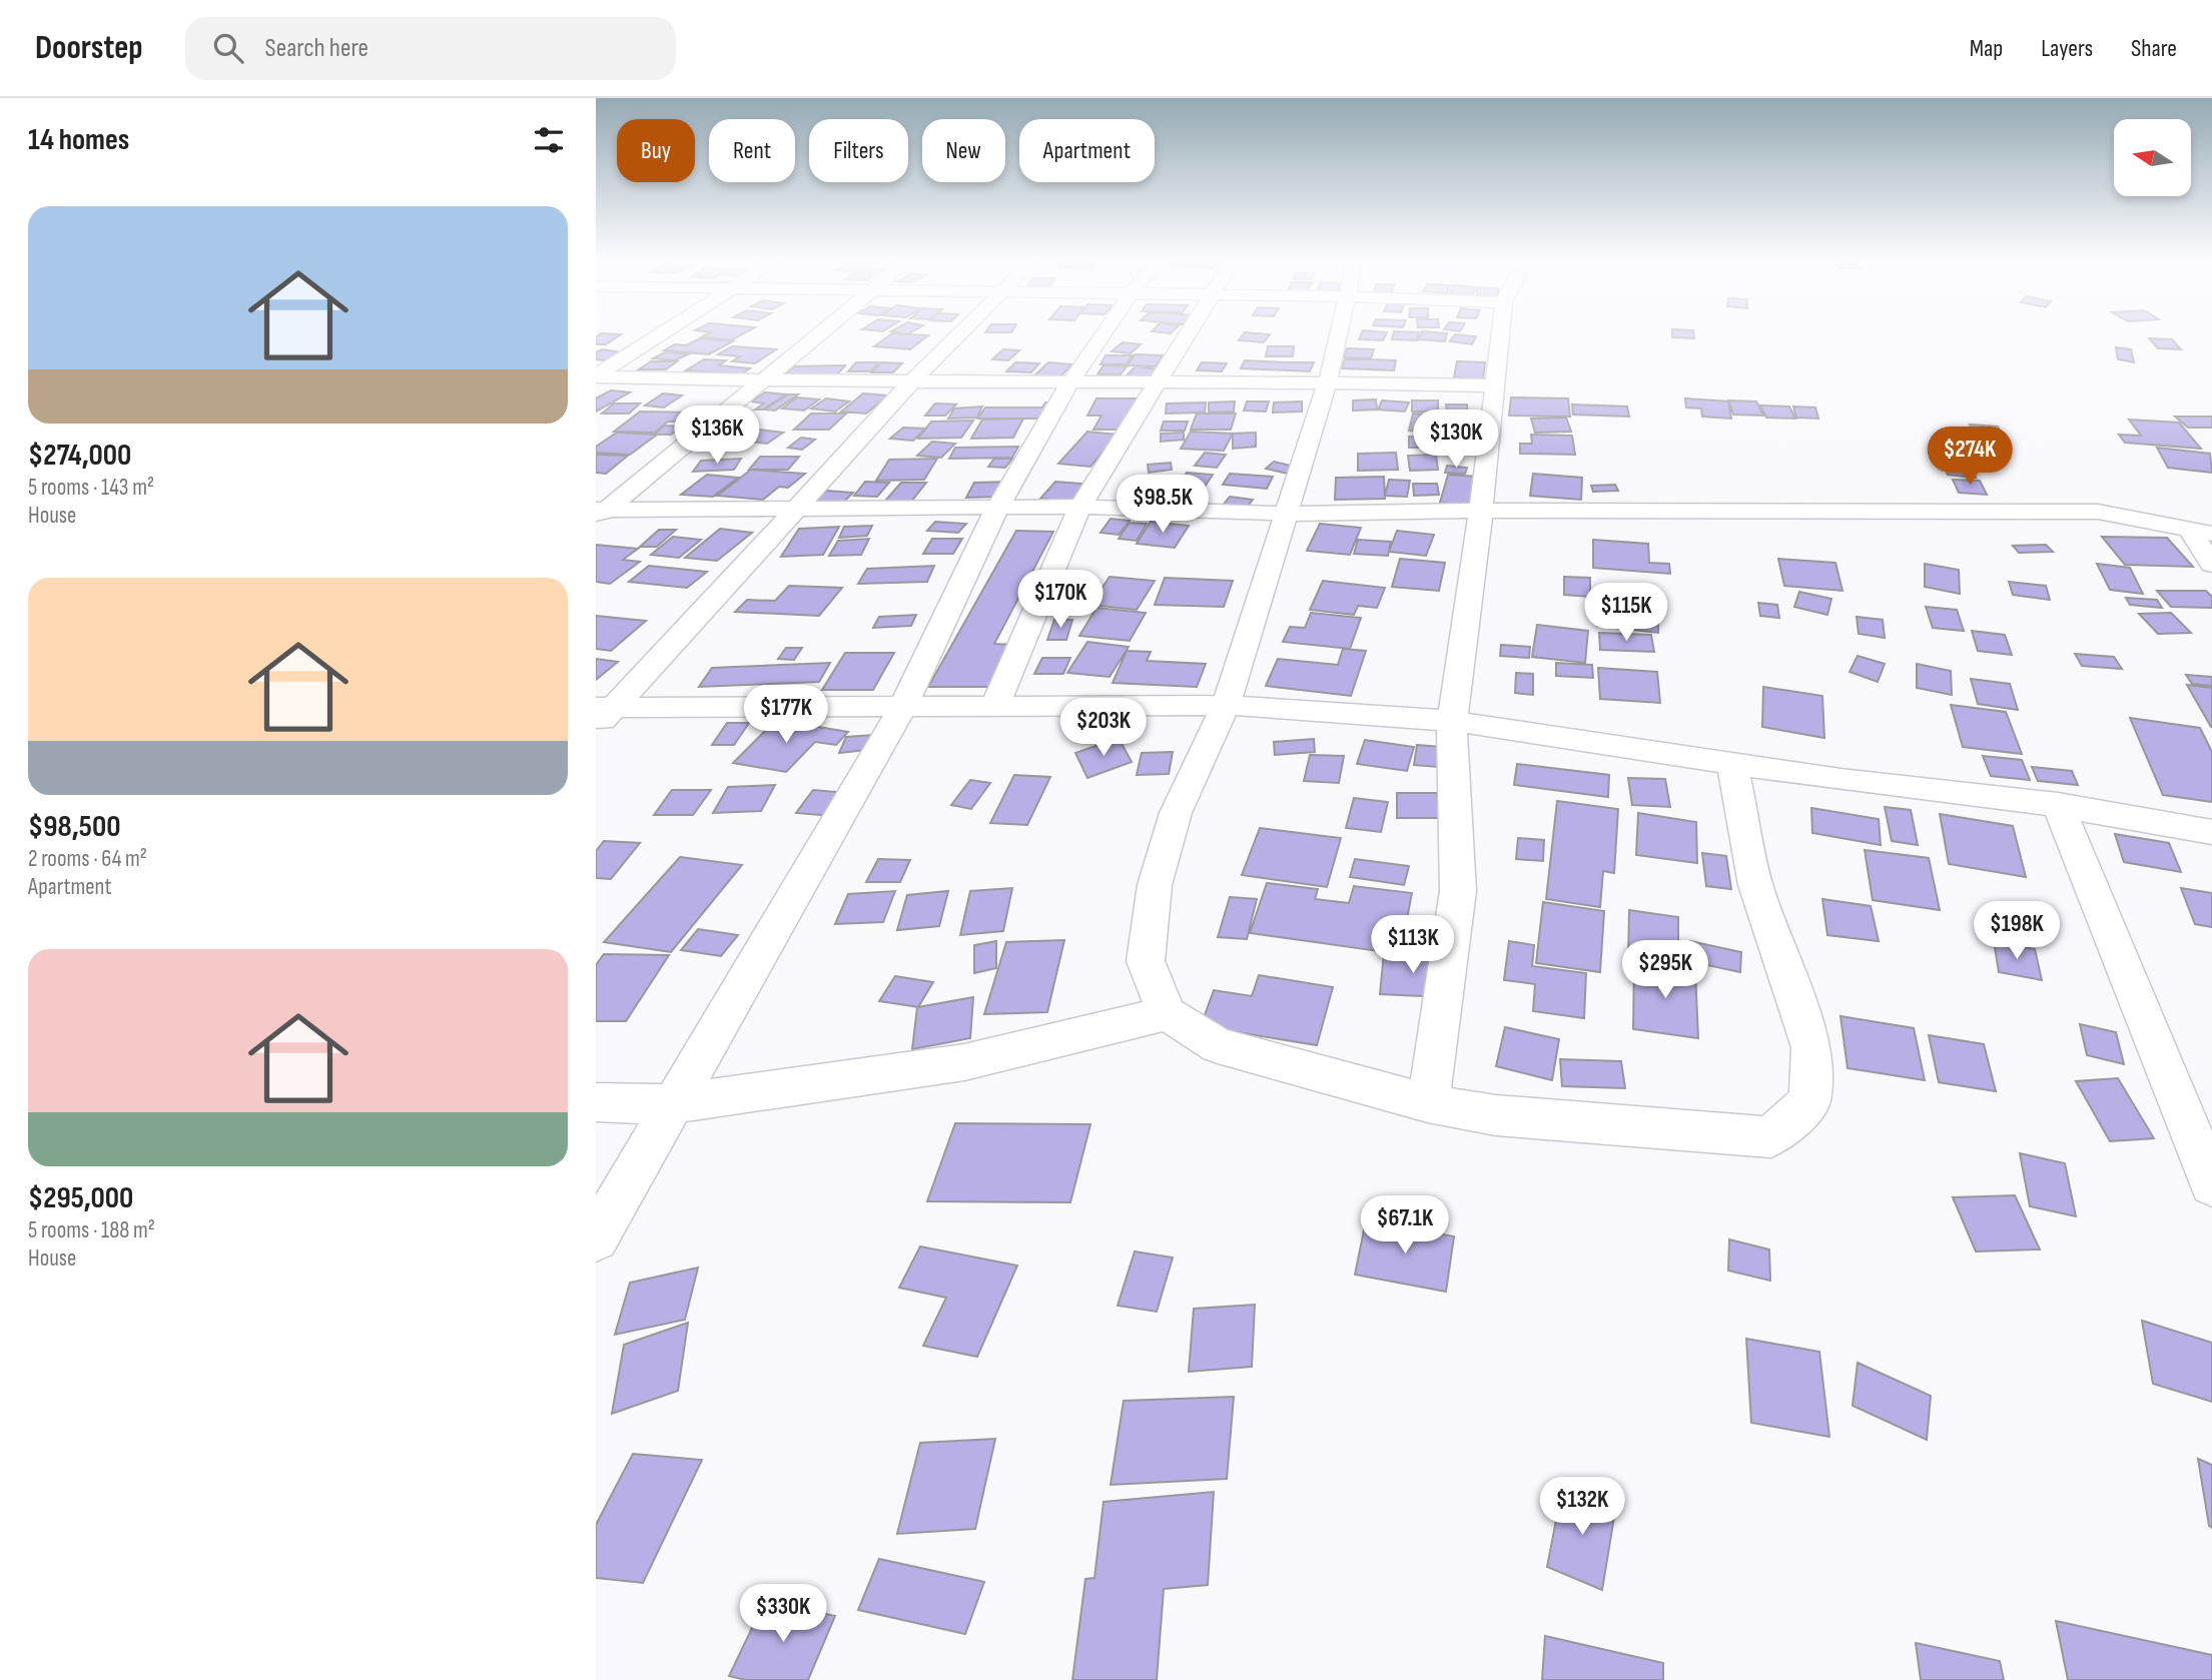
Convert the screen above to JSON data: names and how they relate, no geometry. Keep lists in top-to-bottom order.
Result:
{
  "north": "left",
  "page": {
    "header": "Doorstep",
    "search": "Search here",
    "nav": ["Map", "Layers", "Share"],
    "heading": "14 homes",
    "chip": [
      "Buy",
      "Rent",
      "Filters",
      "New",
      "Apartment"
    ],
    "list": [
      {
        "name": "$274,000",
        "note": "5 rooms · 143 m² · House"
      },
      {
        "name": "$98,500",
        "note": "2 rooms · 64 m² · Apartment"
      },
      {
        "name": "$295,000",
        "note": "5 rooms · 188 m² · House"
      }
    ],
    "price": [
      "$136K",
      "$130K",
      "$274K",
      "$98.5K",
      "$170K",
      "$115K",
      "$177K",
      "$203K",
      "$198K",
      "$113K",
      "$295K",
      "$67.1K",
      "$132K",
      "$330K"
    ]
  }
}
